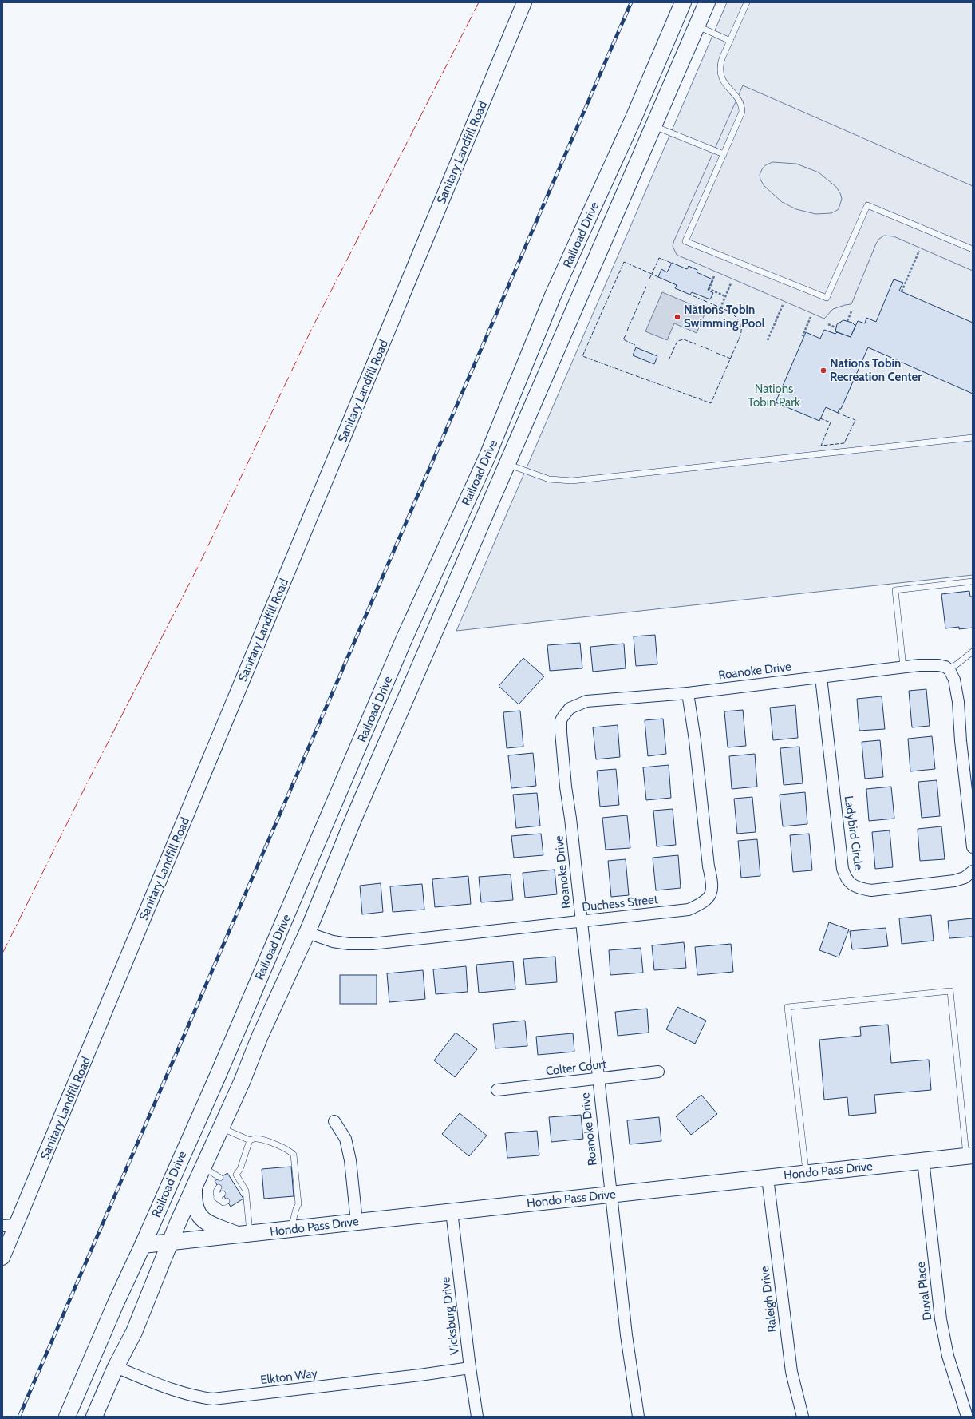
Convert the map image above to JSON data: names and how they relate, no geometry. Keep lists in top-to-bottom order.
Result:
{
  "streets": {
    "main road": ["Railroad Drive", "Hondo Pass Drive"],
    "street": [
      "Sanitary Landfill Road",
      "Roanoke Drive",
      "Ladybird Circle",
      "Duchess Street",
      "Colter Court",
      "Duval Place",
      "Raleigh Drive",
      "Vicksburg Drive",
      "Elkton Way"
    ]
  },
  "crossings": [
    ["Railroad Drive", "Duchess Street"],
    ["Railroad Drive", "Hondo Pass Drive"],
    ["Railroad Drive", "Elkton Way"],
    ["Roanoke Drive", "Ladybird Circle"],
    ["Roanoke Drive", "Duchess Street"],
    ["Roanoke Drive", "Colter Court"],
    ["Roanoke Drive", "Hondo Pass Drive"],
    ["Hondo Pass Drive", "Duval Place"],
    ["Hondo Pass Drive", "Raleigh Drive"],
    ["Hondo Pass Drive", "Vicksburg Drive"],
    ["Vicksburg Drive", "Elkton Way"]
  ],
  "parks": ["Nations Tobin Park"],
  "places": ["Nations Tobin Swimming Pool", "Nations Tobin Recreation Center"]
}
